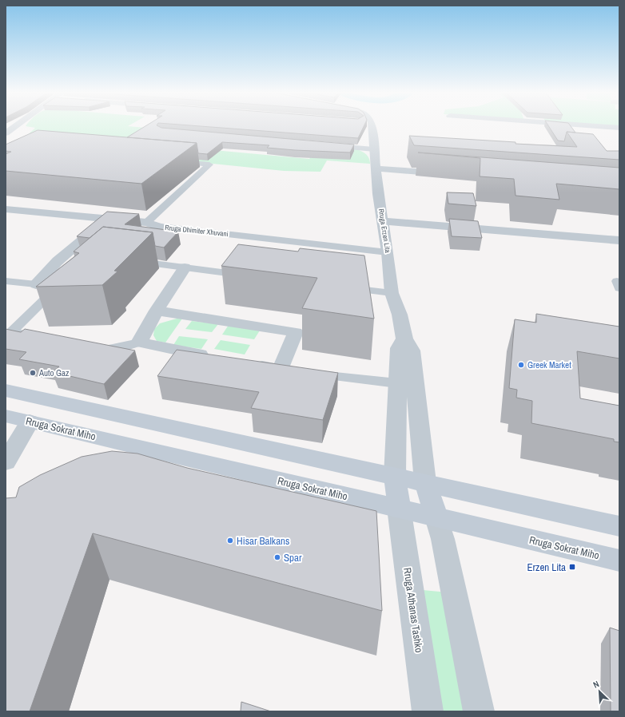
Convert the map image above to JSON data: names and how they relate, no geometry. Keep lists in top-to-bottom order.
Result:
{
  "streets": {
    "main road": ["Rruga Sokrat Miho"],
    "street": ["Rruga Dhimiter Xhuvani", "Rruga Erzen Lita", "Rruga Athanas Tashko"]
  },
  "crossings": [
    ["Rruga Dhimiter Xhuvani", "Rruga Erzen Lita"],
    ["Rruga Sokrat Miho", "Rruga Athanas Tashko"]
  ],
  "places": {
    "other": [
      "Greek Market",
      "Auto Gaz",
      "Hisar Balkans",
      "Spar"
    ],
    "transit": ["Erzen Lita"]
  },
  "north": "top left"
}
